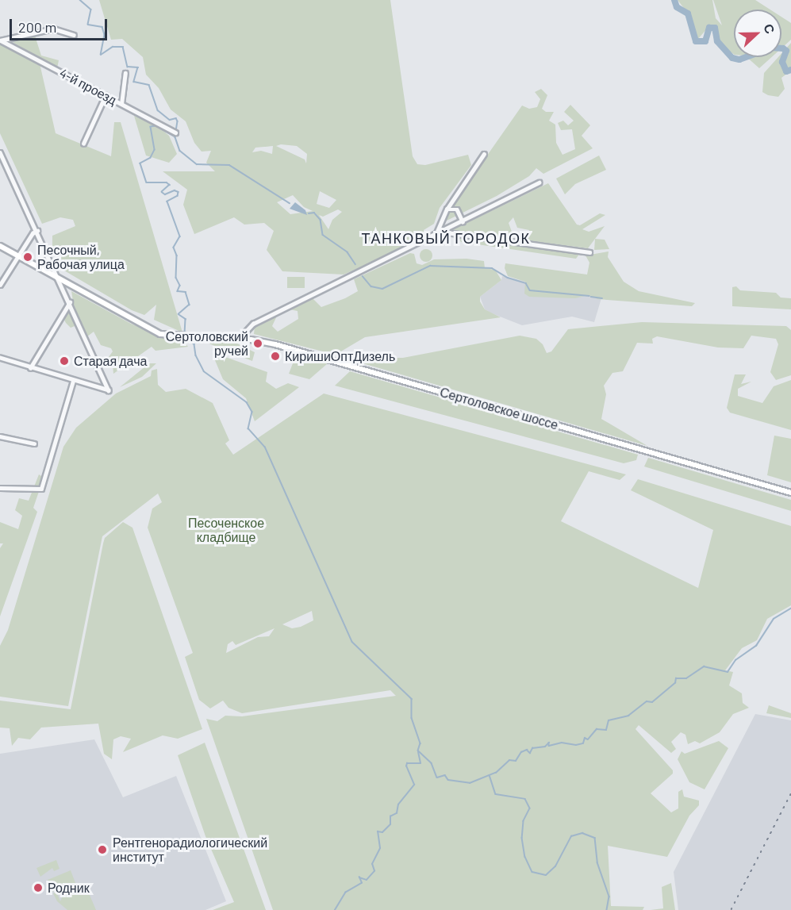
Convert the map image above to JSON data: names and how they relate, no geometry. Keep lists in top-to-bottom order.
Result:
{
  "streets": {
    "main road": ["Сертоловское шоссе"],
    "street": ["4-й проезд"]
  },
  "districts": ["ТАНКОВЫЙ ГОРОДОК"],
  "parks": ["Песоченское кладбище"],
  "places": [
    "Песочный, Рабочая улица",
    "Сертоловский ручей",
    "КиришиОптДизель",
    "Старая дача",
    "Рентгенорадиологический институт",
    "Родник"
  ],
  "scale_bar": "200 m",
  "north": "right"
}
